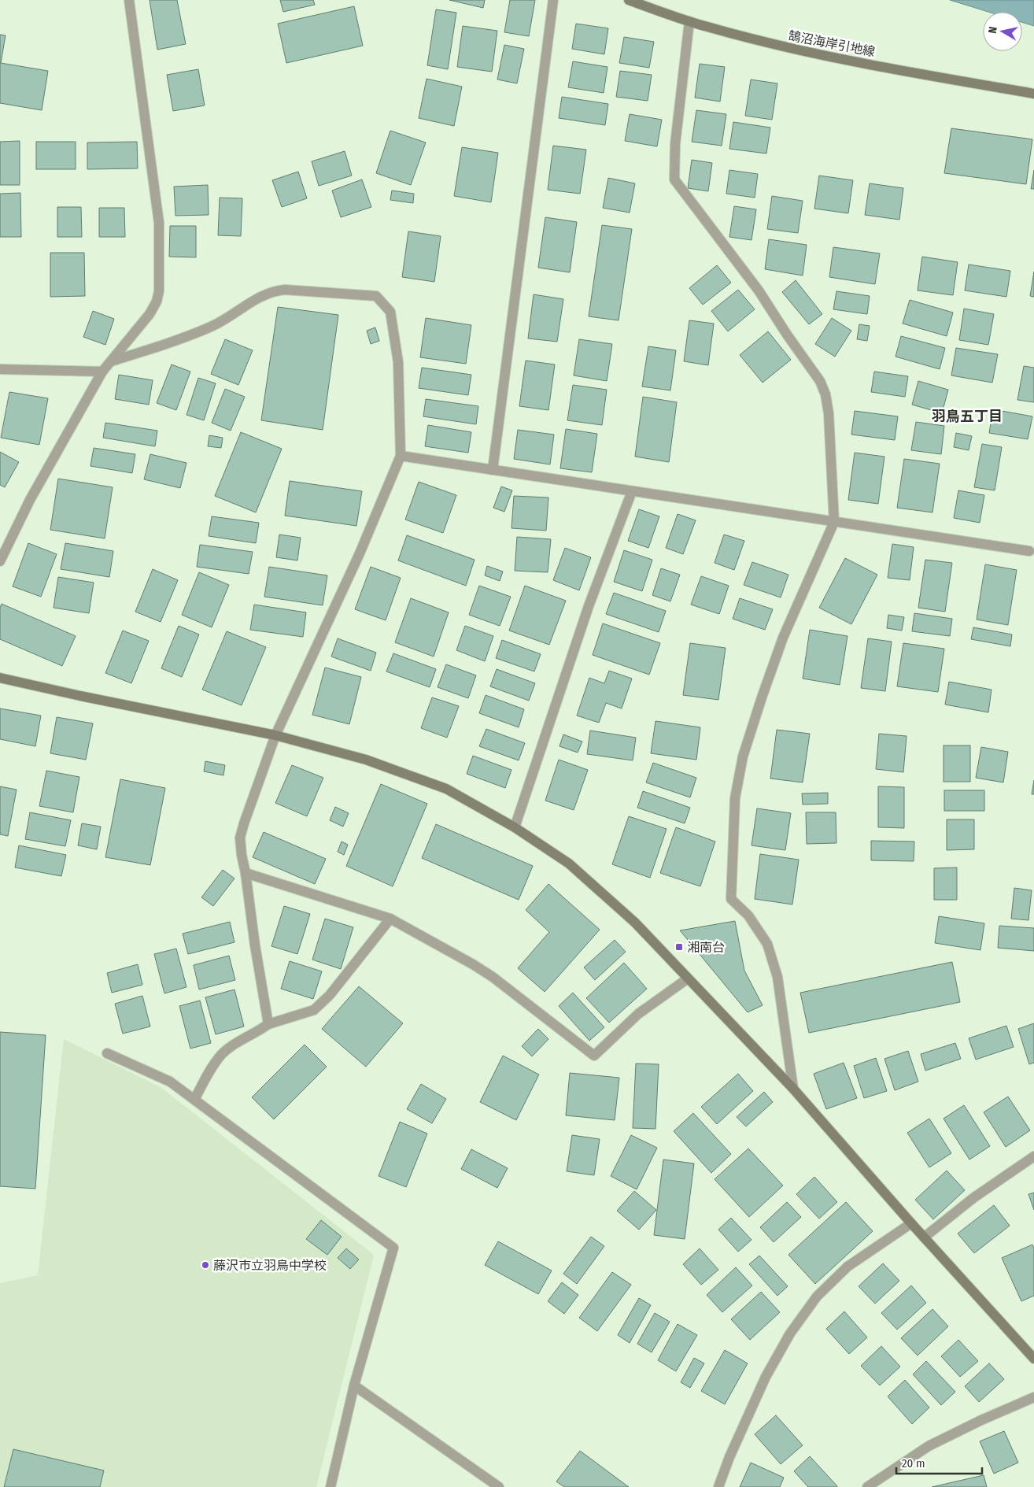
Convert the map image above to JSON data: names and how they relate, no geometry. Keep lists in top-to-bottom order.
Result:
{
  "streets": {
    "street": ["鵠沼海岸引地線"]
  },
  "districts": ["羽鳥五丁目"],
  "places": {
    "transit": ["湘南台"],
    "other": ["藤沢市立羽鳥中学校"]
  },
  "scale_bar": "20 m",
  "north": "left"
}
